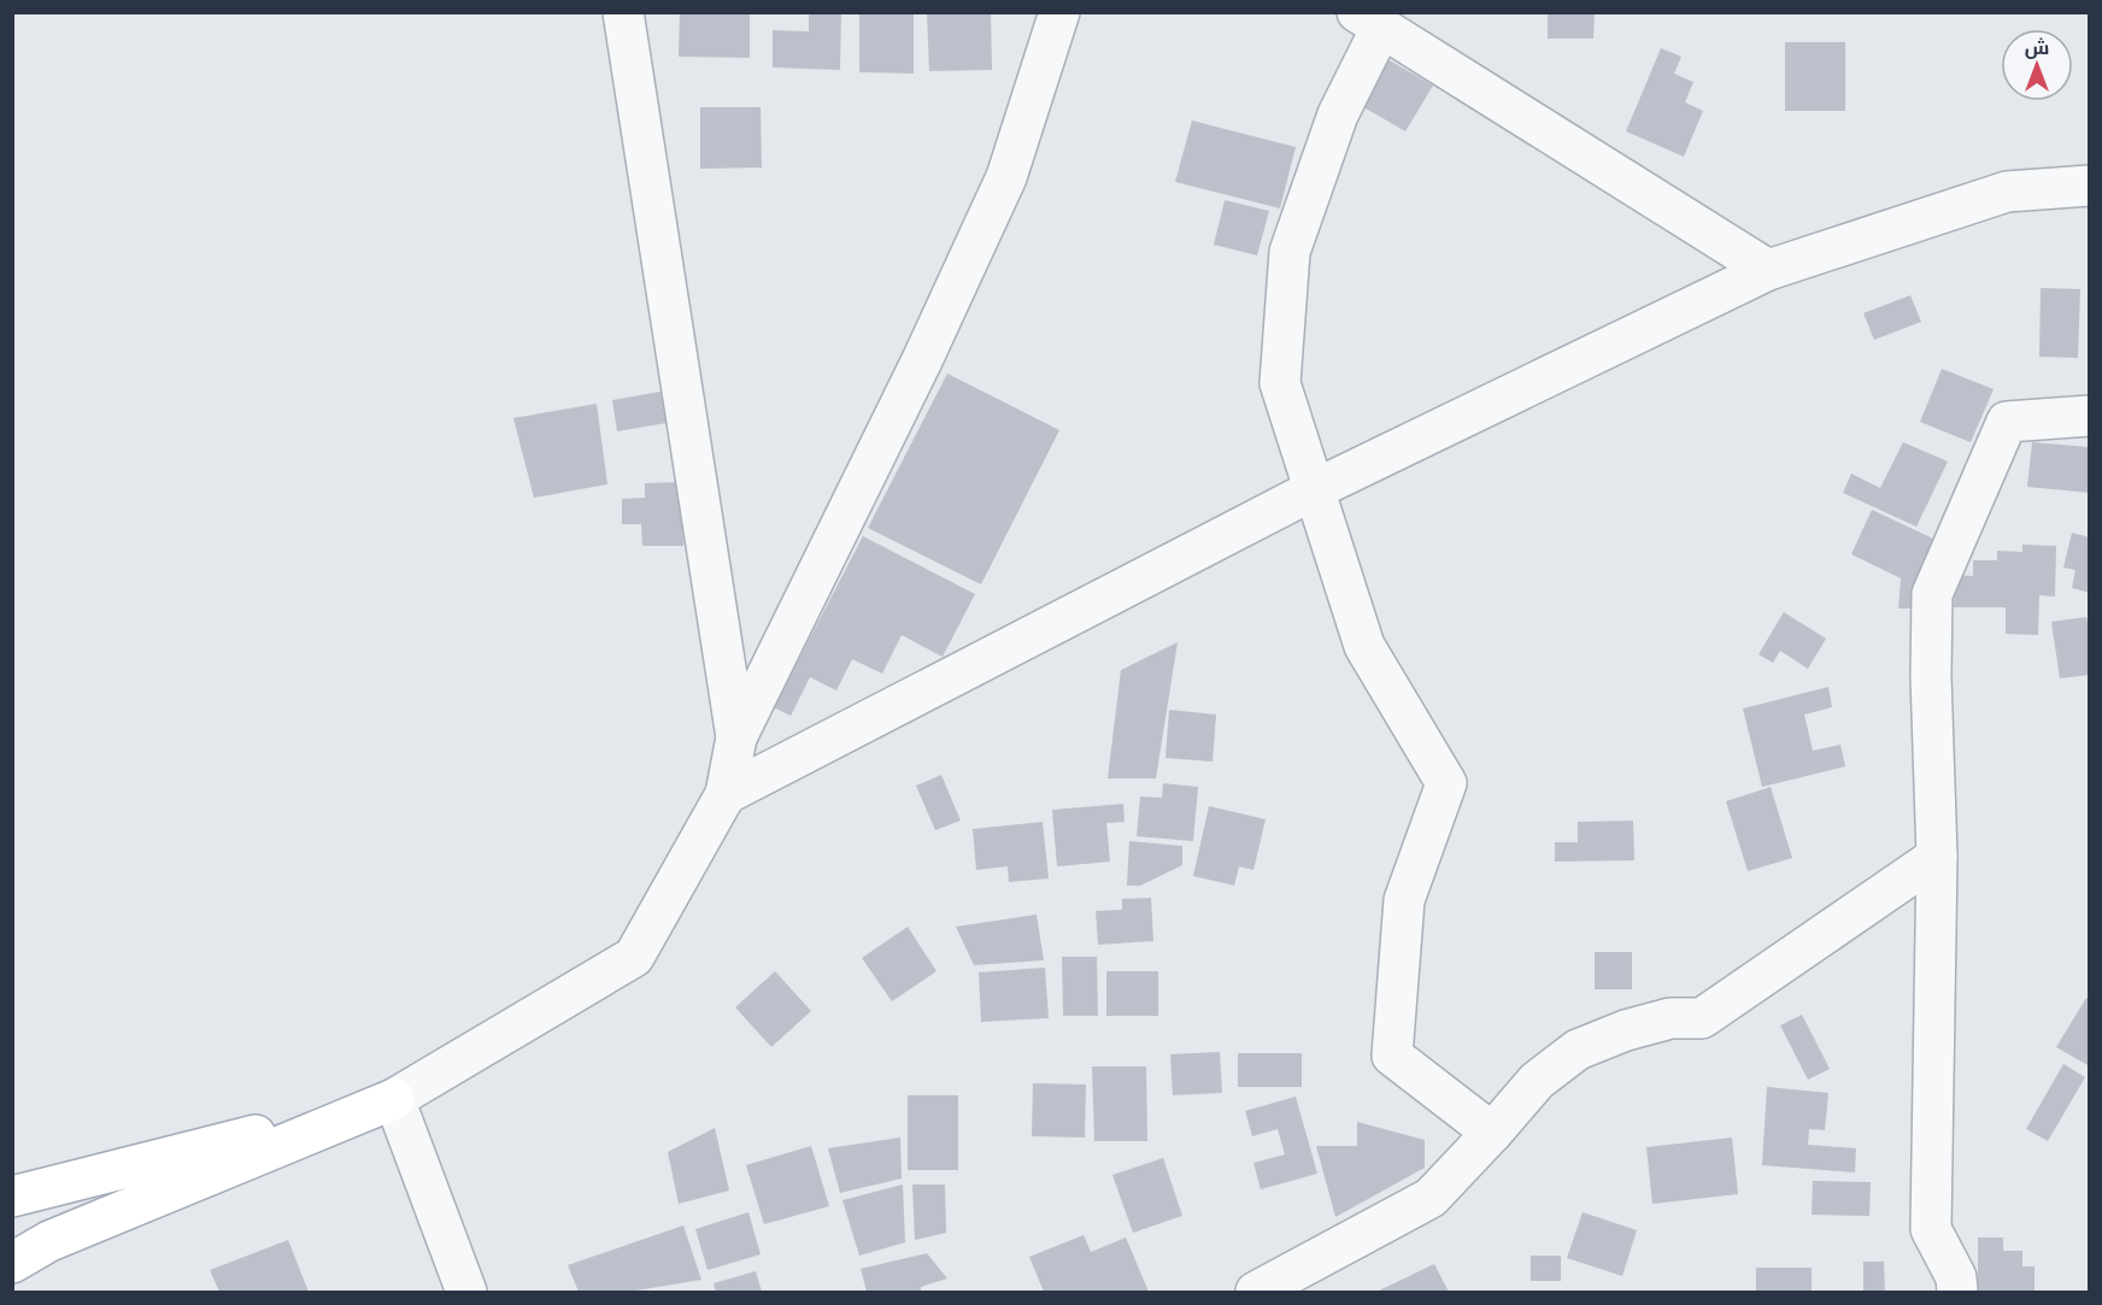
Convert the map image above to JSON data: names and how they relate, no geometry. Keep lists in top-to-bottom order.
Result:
{
  "north": "top"
}
